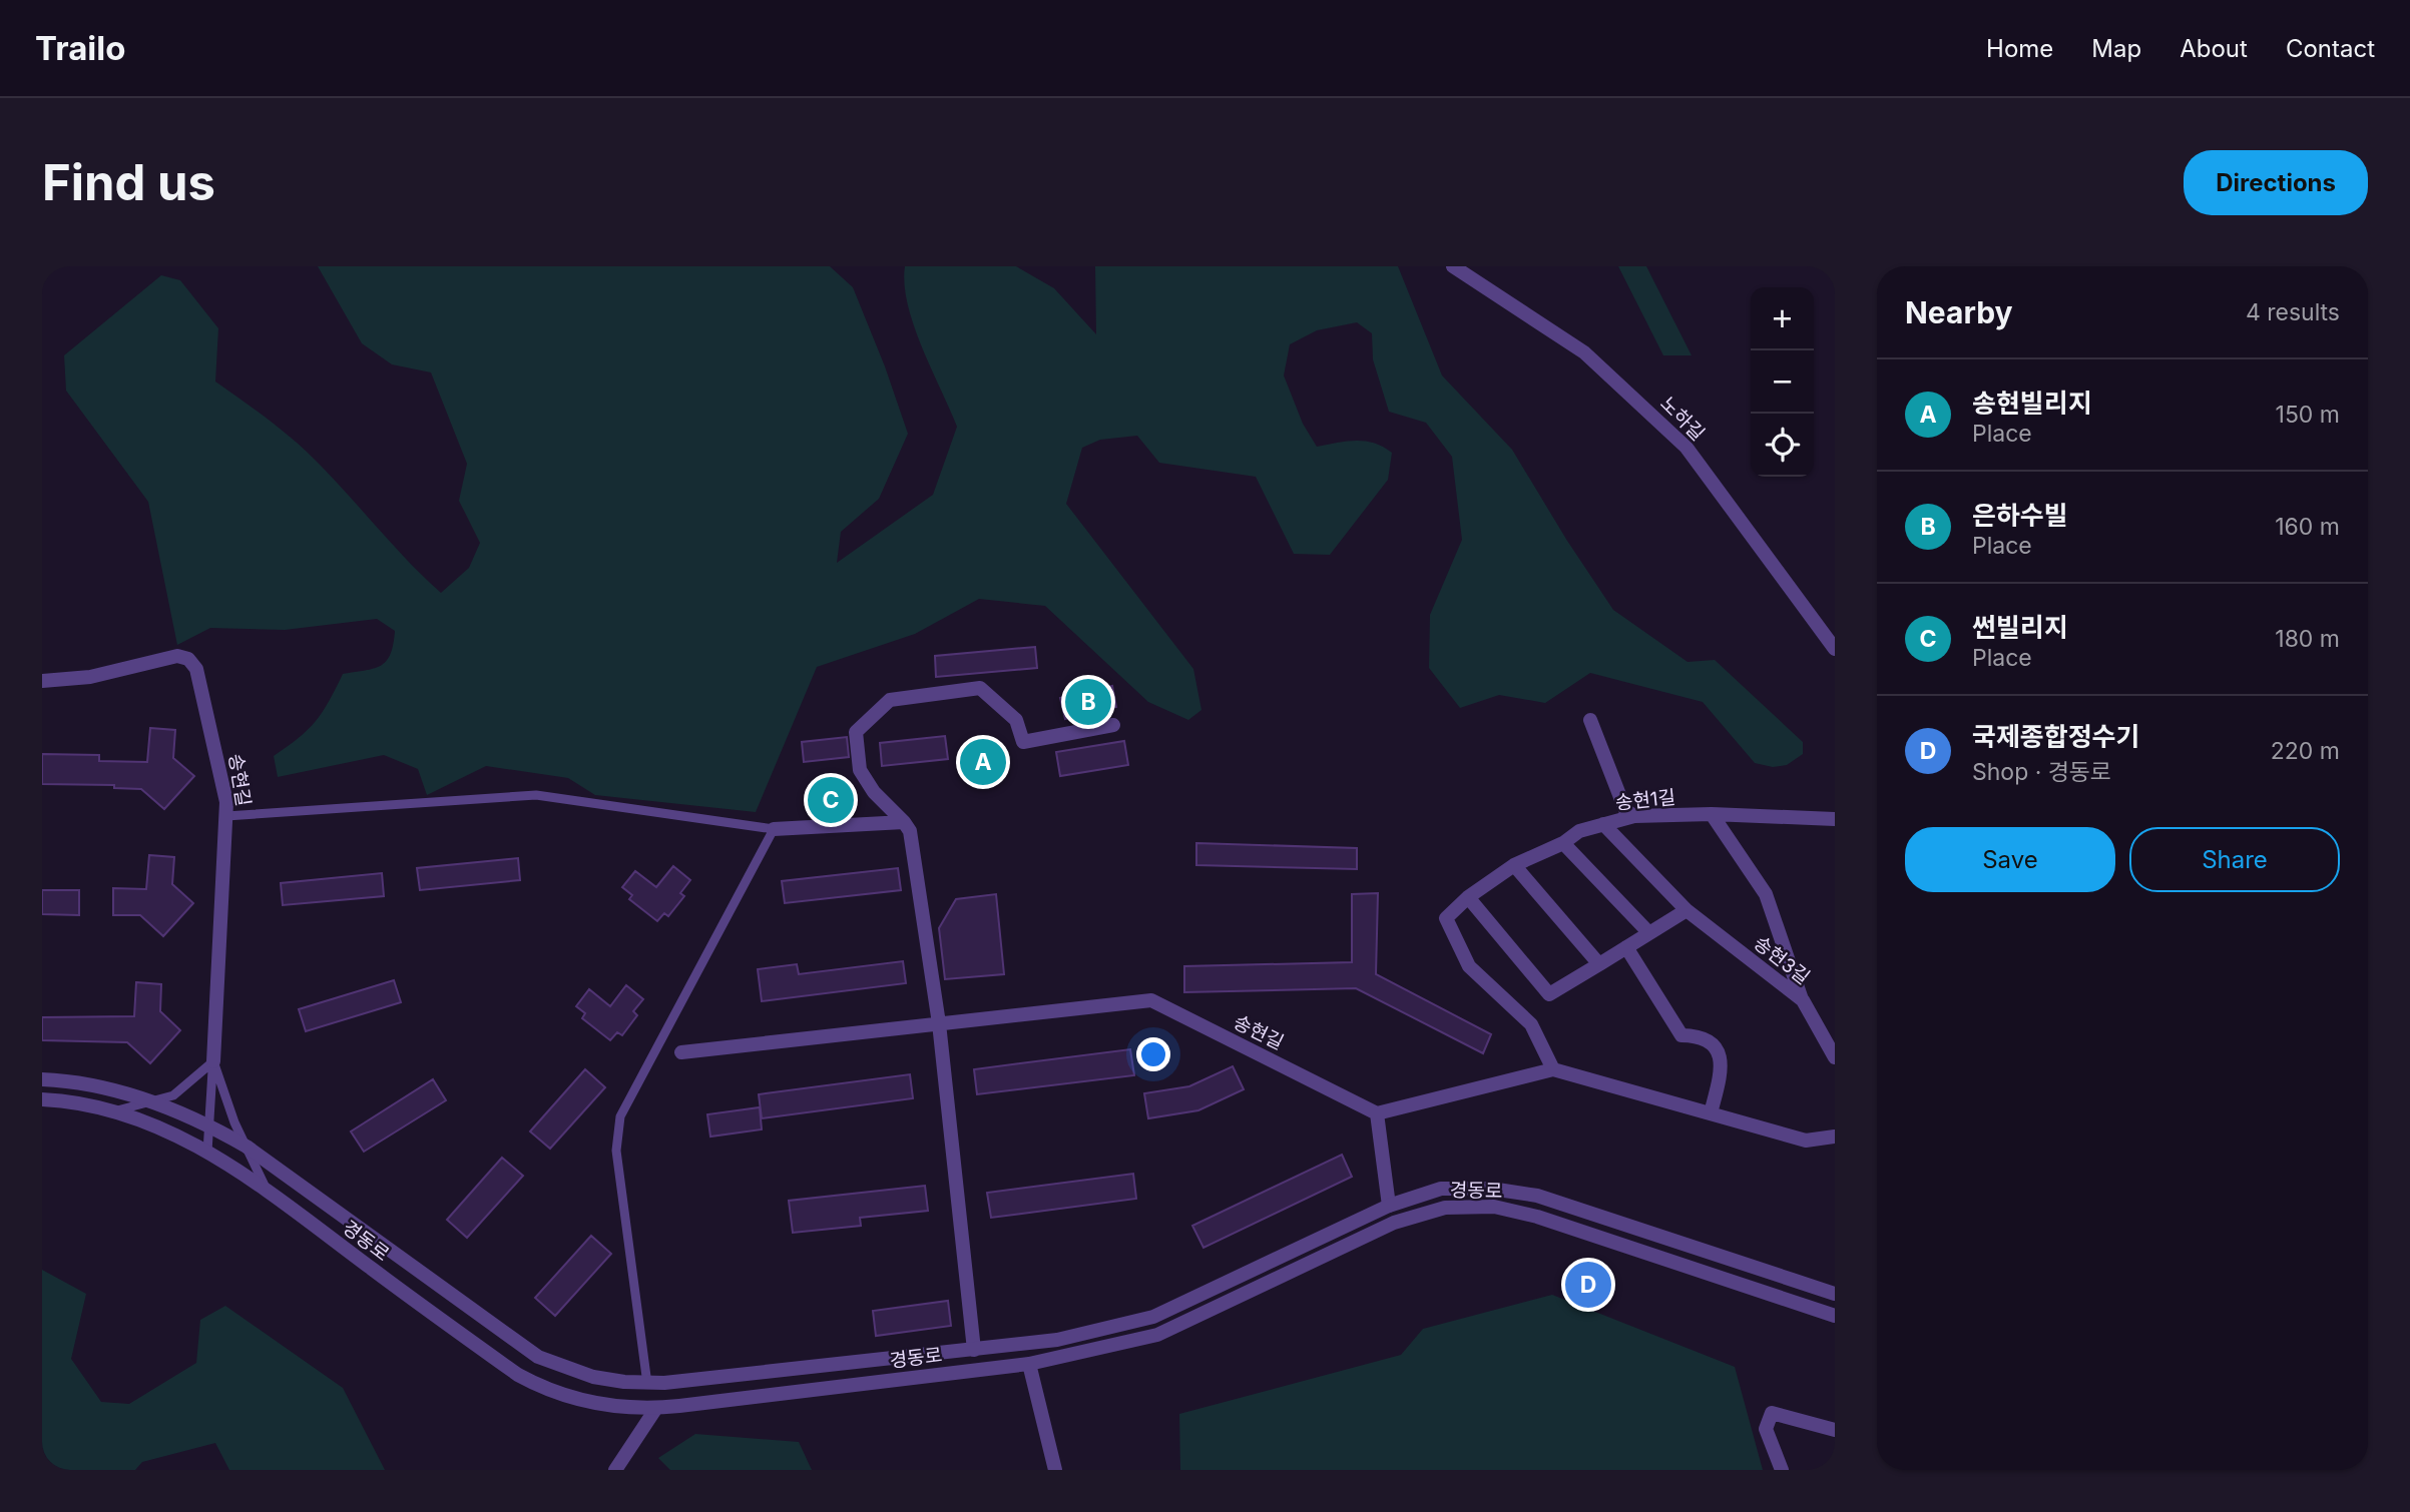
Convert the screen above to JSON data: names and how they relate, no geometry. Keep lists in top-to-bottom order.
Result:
{
  "streets": {
    "street": [
      "노하길",
      "송현길",
      "송현1길",
      "송현3길",
      "경동로"
    ]
  },
  "crossings": [
    ["송현1길", "송현3길"]
  ],
  "page": {
    "header": "Trailo",
    "nav": [
      "Home",
      "Map",
      "About",
      "Contact"
    ],
    "buttons": [
      "Directions",
      ["Save", "Share"]
    ],
    "title": "Find us",
    "heading": ["Nearby", "4 results"],
    "map_buttons": ["+", "−"],
    "list": [
      {
        "mark": "A",
        "name": "송현빌리지",
        "note": "Place",
        "value": "150 m"
      },
      {
        "mark": "B",
        "name": "은하수빌",
        "note": "Place",
        "value": "160 m"
      },
      {
        "mark": "C",
        "name": "썬빌리지",
        "note": "Place",
        "value": "180 m"
      },
      {
        "mark": "D",
        "name": "국제종합정수기",
        "note": "Shop · 경동로",
        "value": "220 m"
      }
    ],
    "pins": [
      "B",
      "A",
      "C",
      "D"
    ]
  }
}
